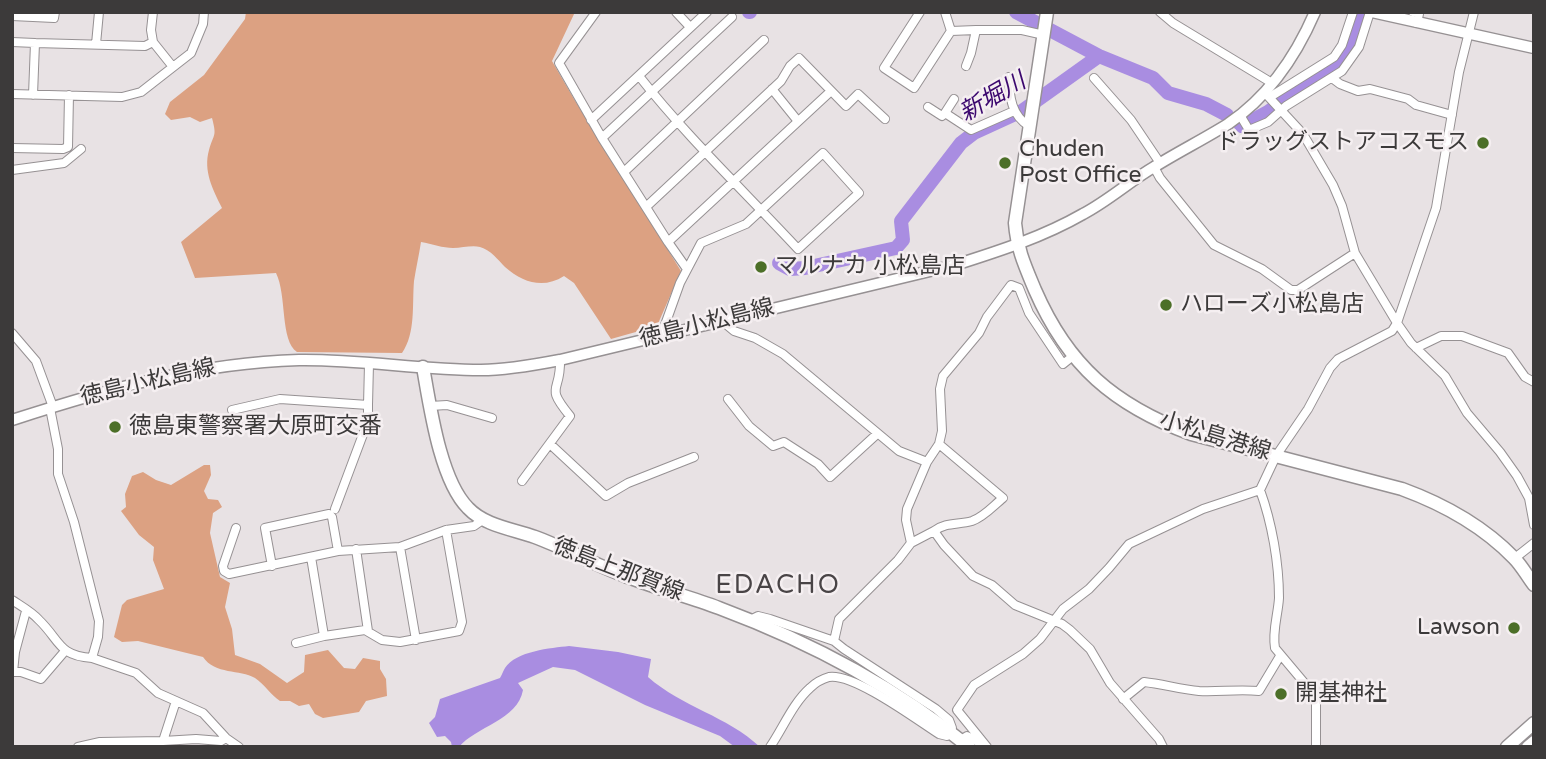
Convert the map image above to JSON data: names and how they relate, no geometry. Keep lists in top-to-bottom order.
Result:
{
  "streets": {
    "main road": ["徳島小松島線", "小松島港線", "徳島上那賀線"]
  },
  "crossings": [
    ["徳島小松島線", "小松島港線"],
    ["徳島小松島線", "徳島上那賀線"]
  ],
  "districts": ["EDACHO"],
  "water": ["新堀川"],
  "places": [
    "ドラッグストアコスモス",
    "Chuden Post Office",
    "マルナカ 小松島店",
    "ハローズ小松島店",
    "徳島東警察署大原町交番",
    "Lawson",
    "開基神社"
  ]
}
